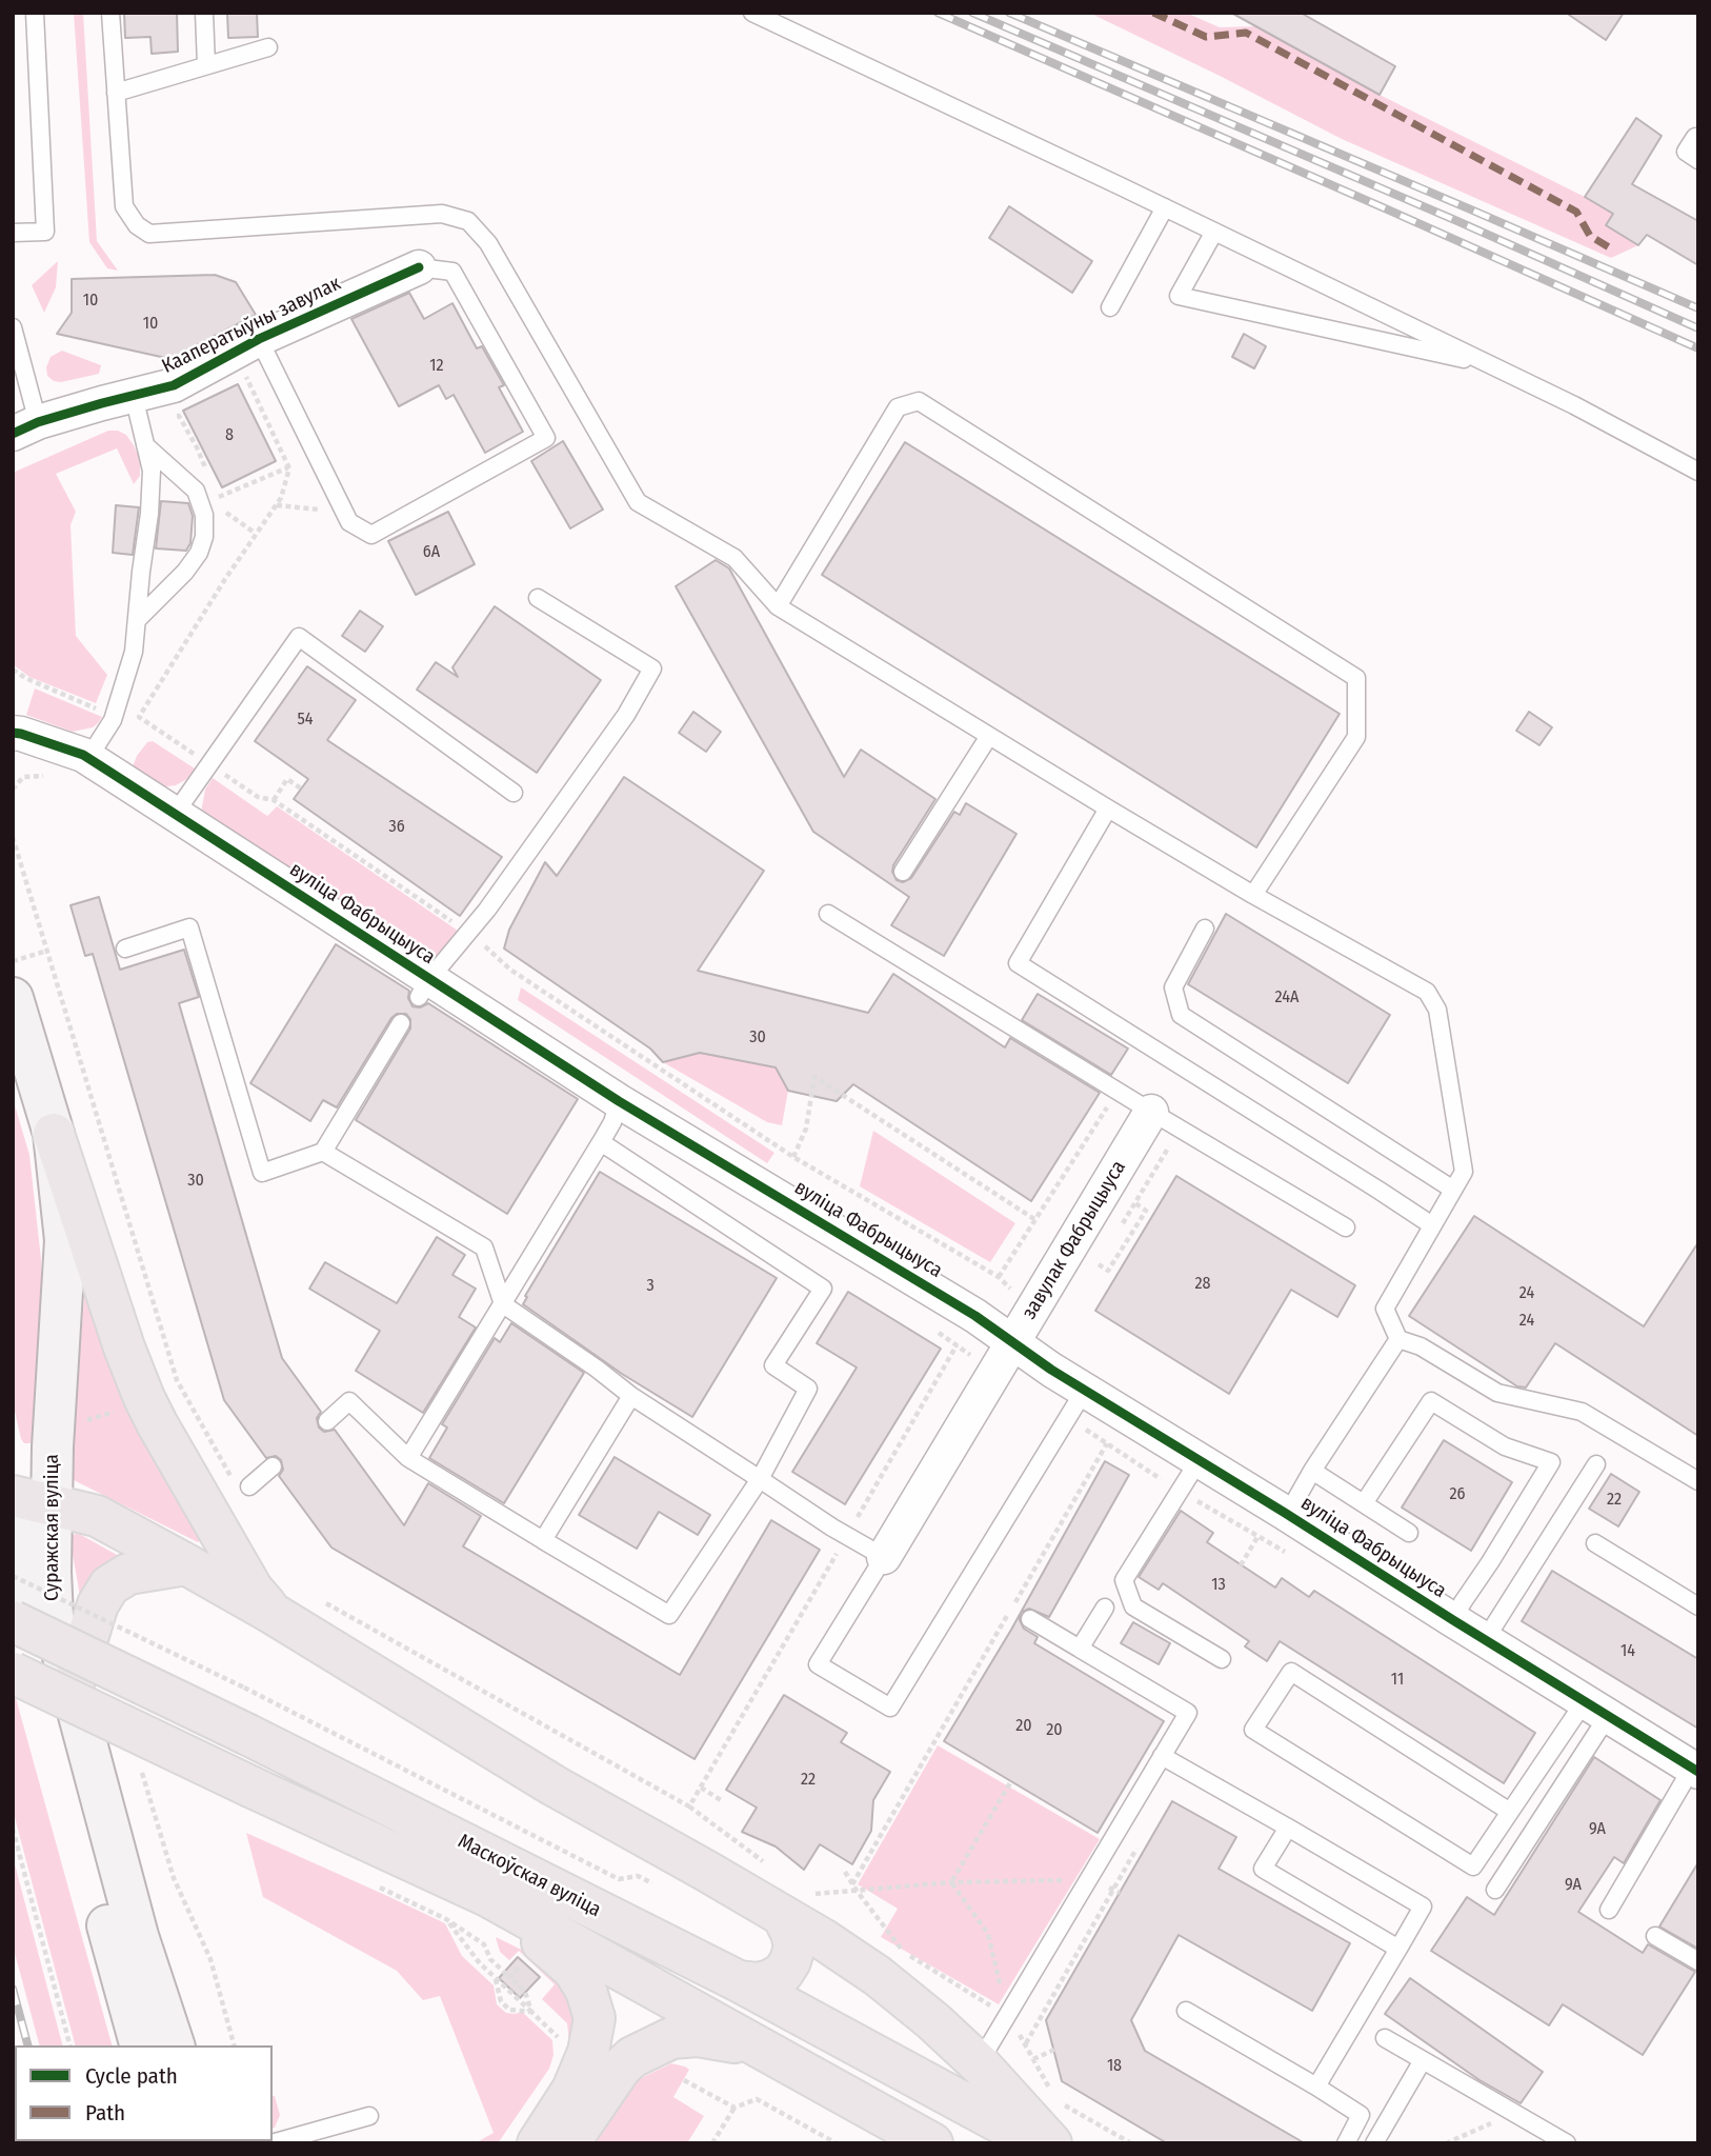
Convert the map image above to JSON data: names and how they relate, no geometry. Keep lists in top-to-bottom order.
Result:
{
  "streets": {
    "main road": ["Суражская вуліца", "Маскоўская вуліца"],
    "street": ["Кааператыўны завулак", "вуліца Фабрыцыуса", "завулак Фабрыцыуса"]
  },
  "crossings": [
    ["вуліца Фабрыцыуса", "завулак Фабрыцыуса"]
  ],
  "house_numbers": [
    "10",
    "10",
    "12",
    "8",
    "6А",
    "54",
    "36",
    "24А",
    "30",
    "30",
    "28",
    "3",
    "24",
    "24",
    "26",
    "22",
    "13",
    "14",
    "11",
    "20",
    "20",
    "22",
    "9А",
    "9А",
    "18"
  ],
  "legend": ["Cycle path", "Path"]
}
